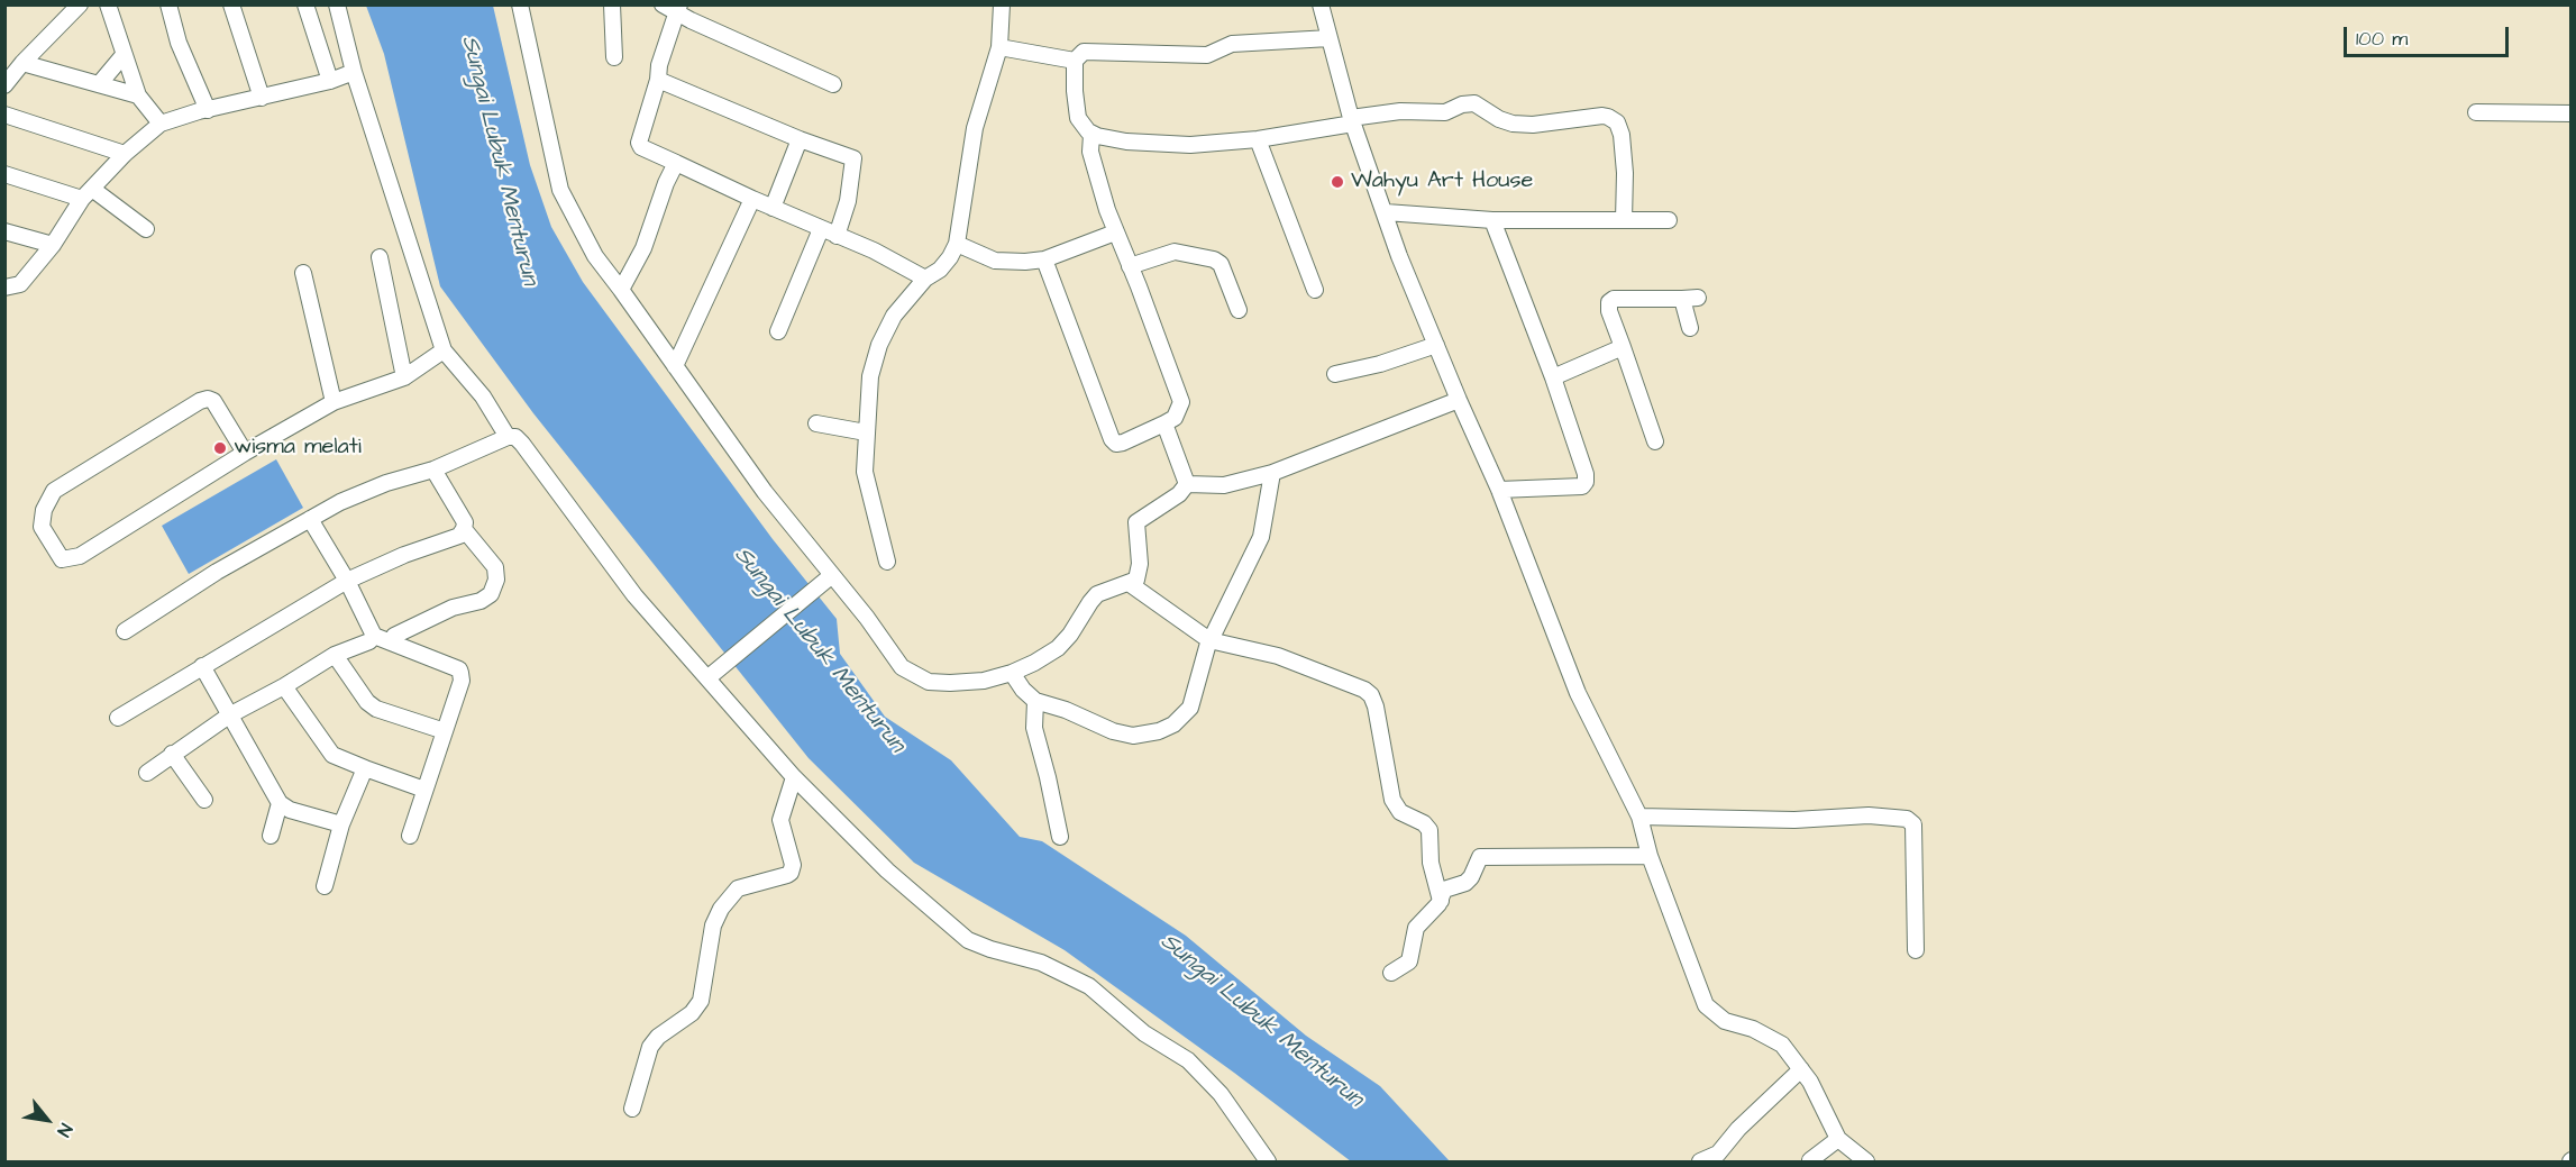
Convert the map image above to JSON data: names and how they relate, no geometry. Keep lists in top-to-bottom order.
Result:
{
  "water": ["Sungai Lubuk Menturun"],
  "places": ["Wahyu Art House", "wisma melati"],
  "scale_bar": "100 m",
  "north": "bottom right"
}
